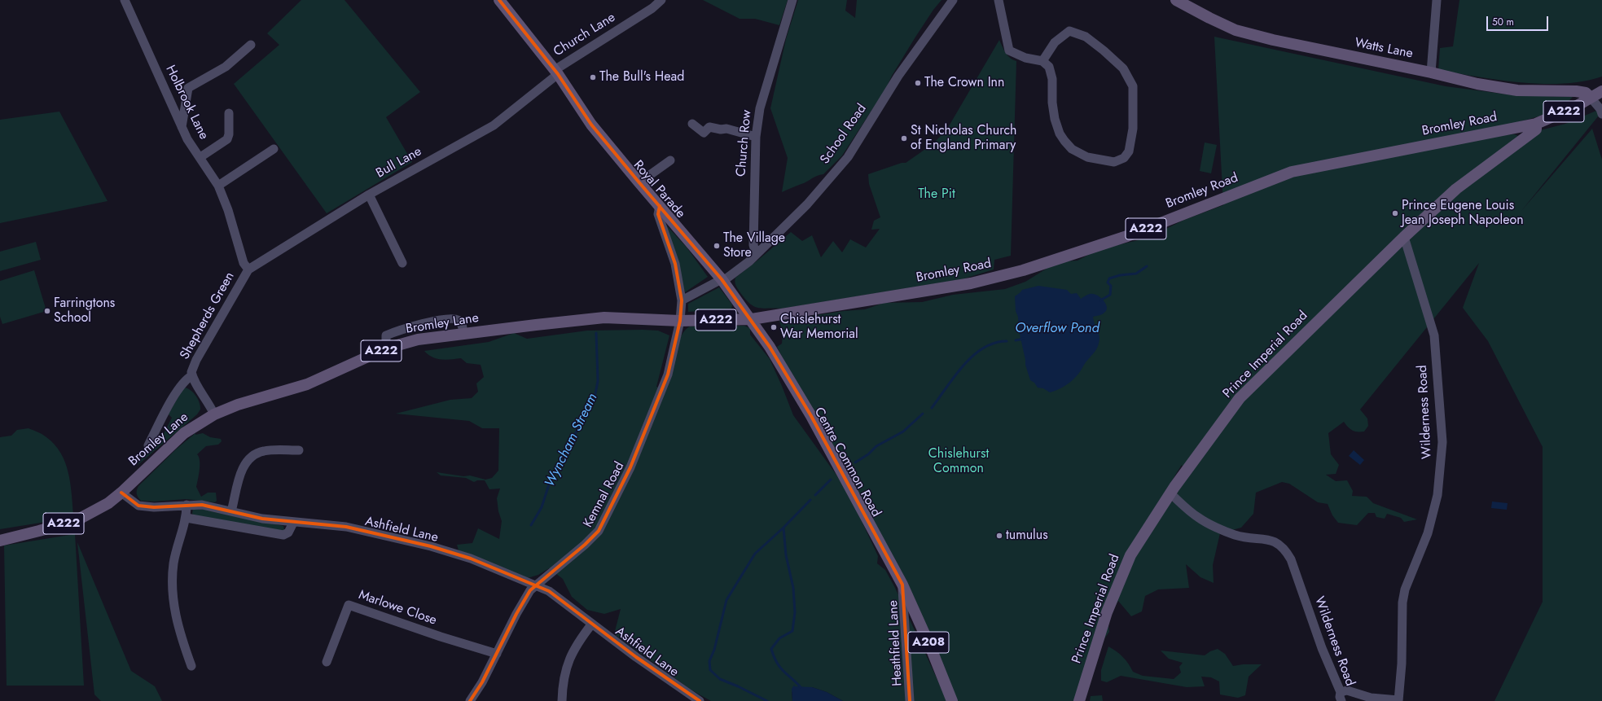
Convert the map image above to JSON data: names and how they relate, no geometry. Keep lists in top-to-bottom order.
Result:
{
  "streets": {
    "main road": [
      "Watts Lane",
      "A222",
      "Bromley Road",
      "Royal Parade",
      "Bromley Lane",
      "Prince Imperial Road",
      "Centre Common Road",
      "A208"
    ],
    "street": [
      "Church Lane",
      "Holbrook Lane",
      "School Road",
      "Church Row",
      "Bull Lane",
      "Shepherds Green",
      "Wilderness Road",
      "Kemnal Road",
      "Ashfield Lane",
      "Marlowe Close",
      "Heathfield Lane"
    ]
  },
  "crossings": [
    ["Church Lane", "Bull Lane"],
    ["Church Lane", "Royal Parade"],
    ["Church Lane", "A208"],
    ["Watts Lane", "Bromley Road"],
    ["Holbrook Lane", "Bull Lane"],
    ["Holbrook Lane", "Shepherds Green"],
    ["A222", "Bromley Lane"],
    ["A222", "Ashfield Lane"],
    ["Bromley Road", "Royal Parade"],
    ["Bromley Road", "Bromley Lane"],
    ["Bromley Road", "Prince Imperial Road"],
    ["Bromley Road", "Centre Common Road"],
    ["School Road", "Church Row"],
    ["School Road", "Royal Parade"],
    ["School Road", "Kemnal Road"],
    ["Bull Lane", "Royal Parade"],
    ["Bull Lane", "Shepherds Green"],
    ["Bull Lane", "A208"],
    ["Royal Parade", "Bromley Lane"],
    ["Royal Parade", "Centre Common Road"],
    ["Royal Parade", "Kemnal Road"],
    ["Royal Parade", "A208"],
    ["Shepherds Green", "Bromley Lane"],
    ["Bromley Lane", "Centre Common Road"],
    ["Bromley Lane", "Kemnal Road"],
    ["Bromley Lane", "Ashfield Lane"],
    ["Prince Imperial Road", "Wilderness Road"],
    ["Centre Common Road", "Heathfield Lane"],
    ["Kemnal Road", "Ashfield Lane"],
    ["Kemnal Road", "Marlowe Close"]
  ],
  "water": ["Overflow Pond", "Wyncham Stream"],
  "parks": ["The Pit", "Chislehurst Common"],
  "places": [
    "The Bull's Head",
    "The Crown Inn",
    "St Nicholas Church of England Primary",
    "Prince Eugene Louis Jean Joseph Napoleon",
    "The Village Store",
    "Farringtons School",
    "Chislehurst War Memorial",
    "tumulus"
  ],
  "scale_bar": "50 m"
}
